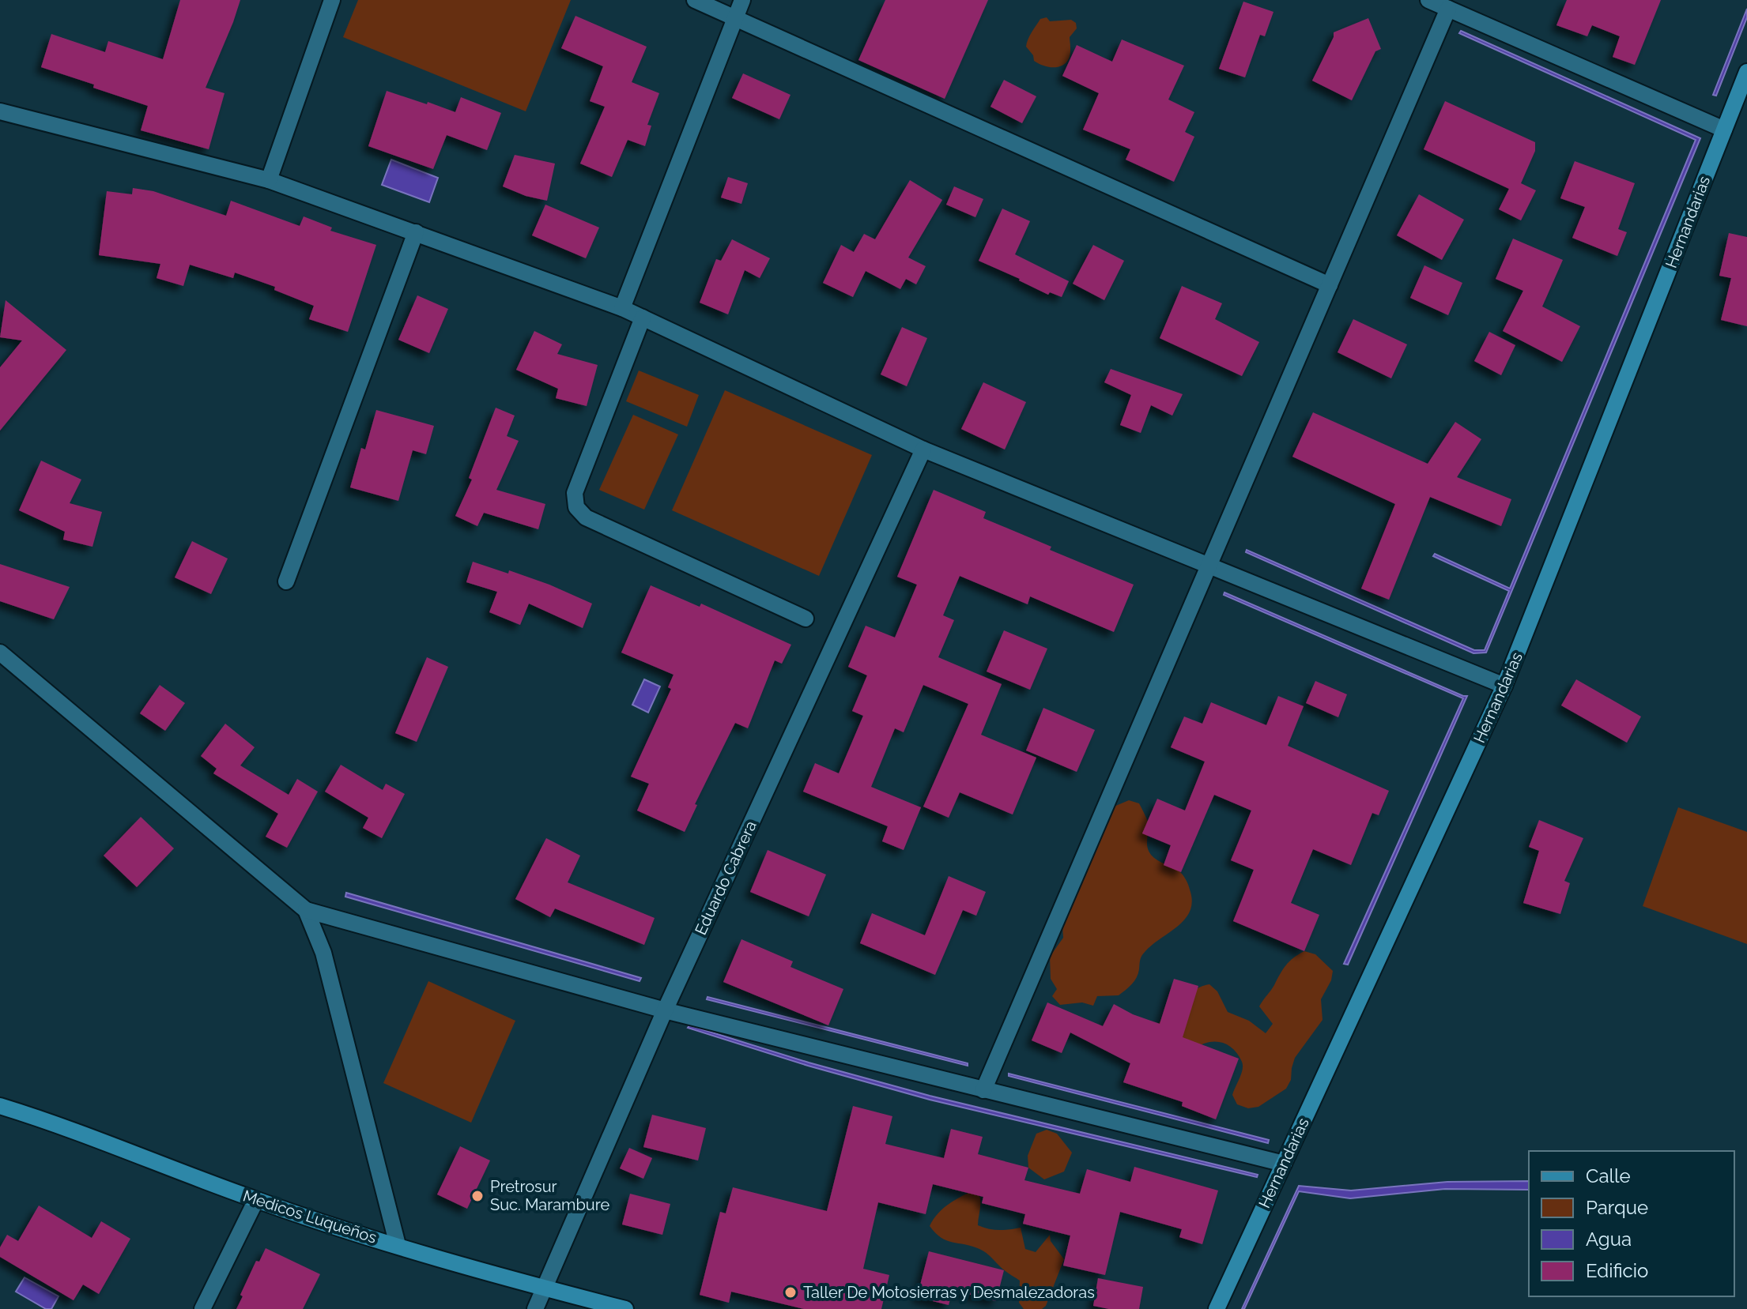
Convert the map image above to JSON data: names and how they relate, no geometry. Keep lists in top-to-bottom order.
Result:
{
  "streets": {
    "street": ["Hernandarias", "Eduardo Cabrera", "Medicos Luqueños"]
  },
  "crossings": [
    ["Eduardo Cabrera", "Medicos Luqueños"]
  ],
  "places": ["Pretrosur Suc. Marambure", "Taller De Motosierras y Desmalezadoras"],
  "legend": [
    "Calle",
    "Parque",
    "Agua",
    "Edificio"
  ]
}
